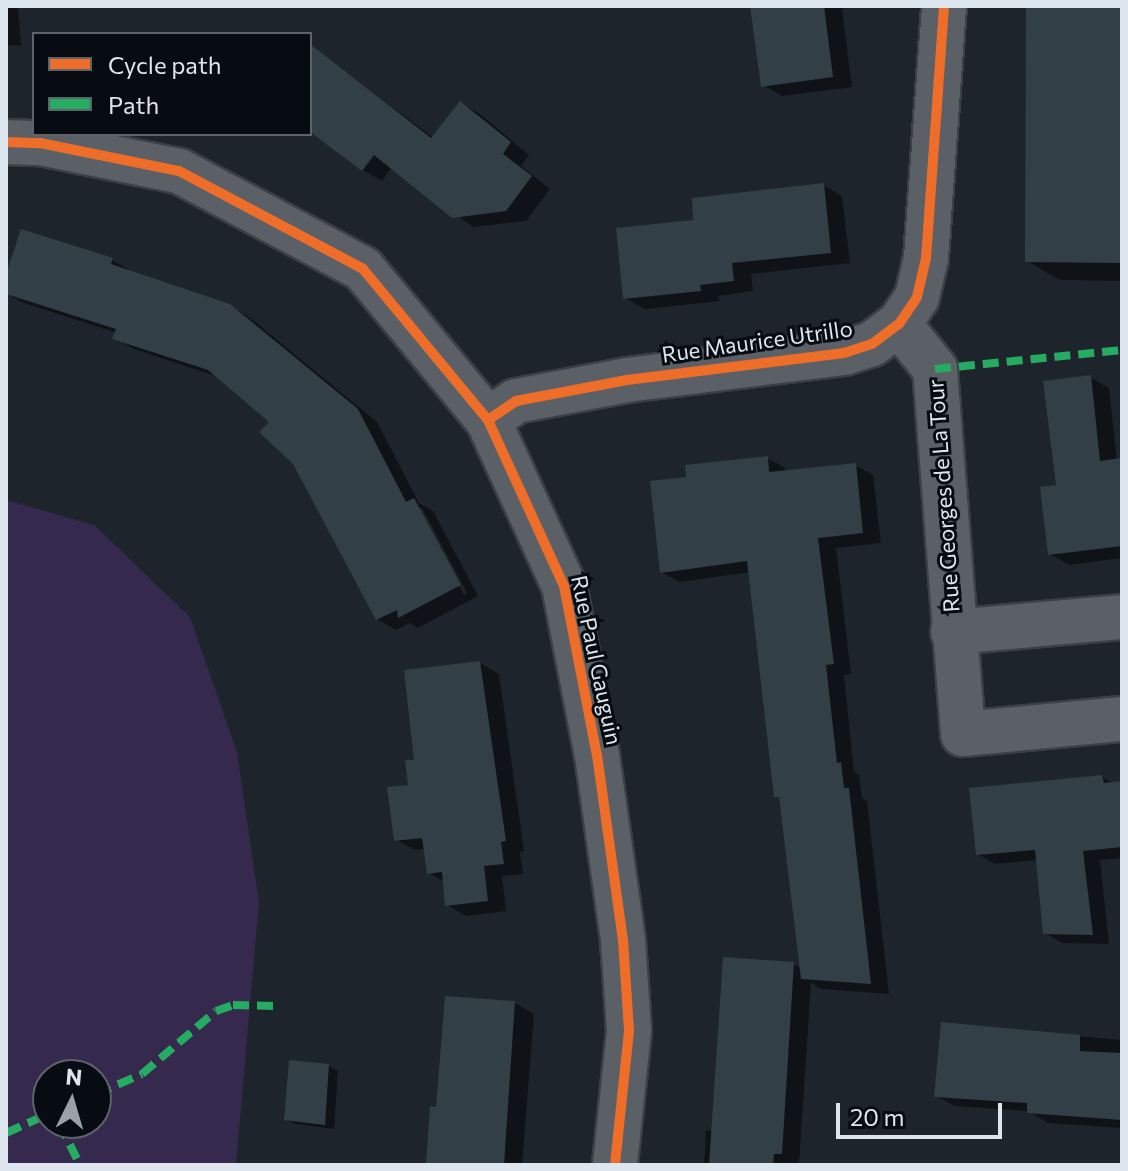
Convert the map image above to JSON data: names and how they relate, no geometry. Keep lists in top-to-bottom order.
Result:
{
  "streets": {
    "street": ["Rue Maurice Utrillo", "Rue Georges de La Tour", "Rue Paul Gauguin"]
  },
  "crossings": [
    ["Rue Maurice Utrillo", "Rue Georges de La Tour"],
    ["Rue Maurice Utrillo", "Rue Paul Gauguin"]
  ],
  "legend": ["Cycle path", "Path"],
  "scale_bar": "20 m",
  "north": "top"
}
